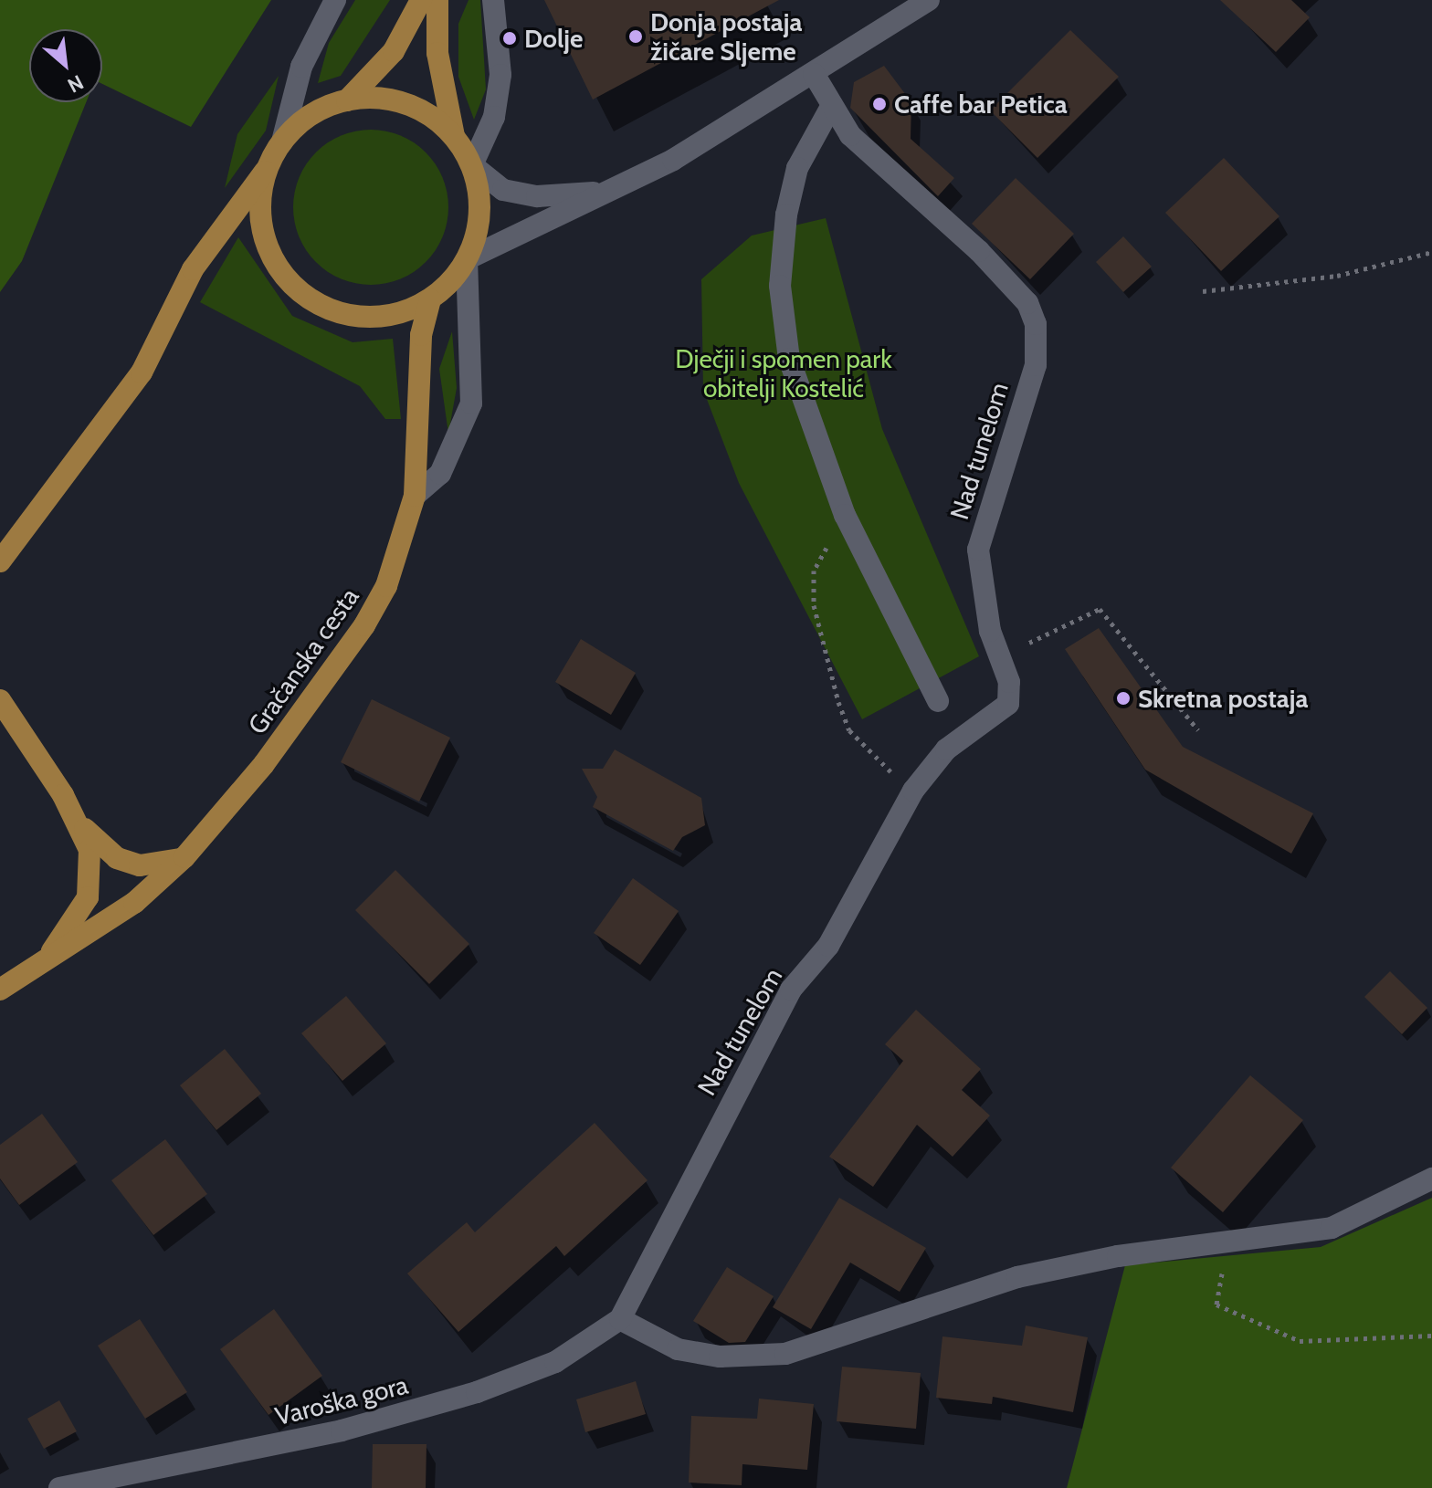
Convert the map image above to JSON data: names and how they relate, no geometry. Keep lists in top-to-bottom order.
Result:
{
  "streets": {
    "main road": ["Gračanska cesta"],
    "street": ["Nad tunelom", "Varoška gora"]
  },
  "crossings": [
    ["Nad tunelom", "Varoška gora"]
  ],
  "parks": ["Dječji i spomen park obitelji Kostelić"],
  "places": [
    "Donja postaja žičare Sljeme",
    "Dolje",
    "Caffe bar Petica",
    "Skretna postaja"
  ],
  "north": "bottom right"
}
